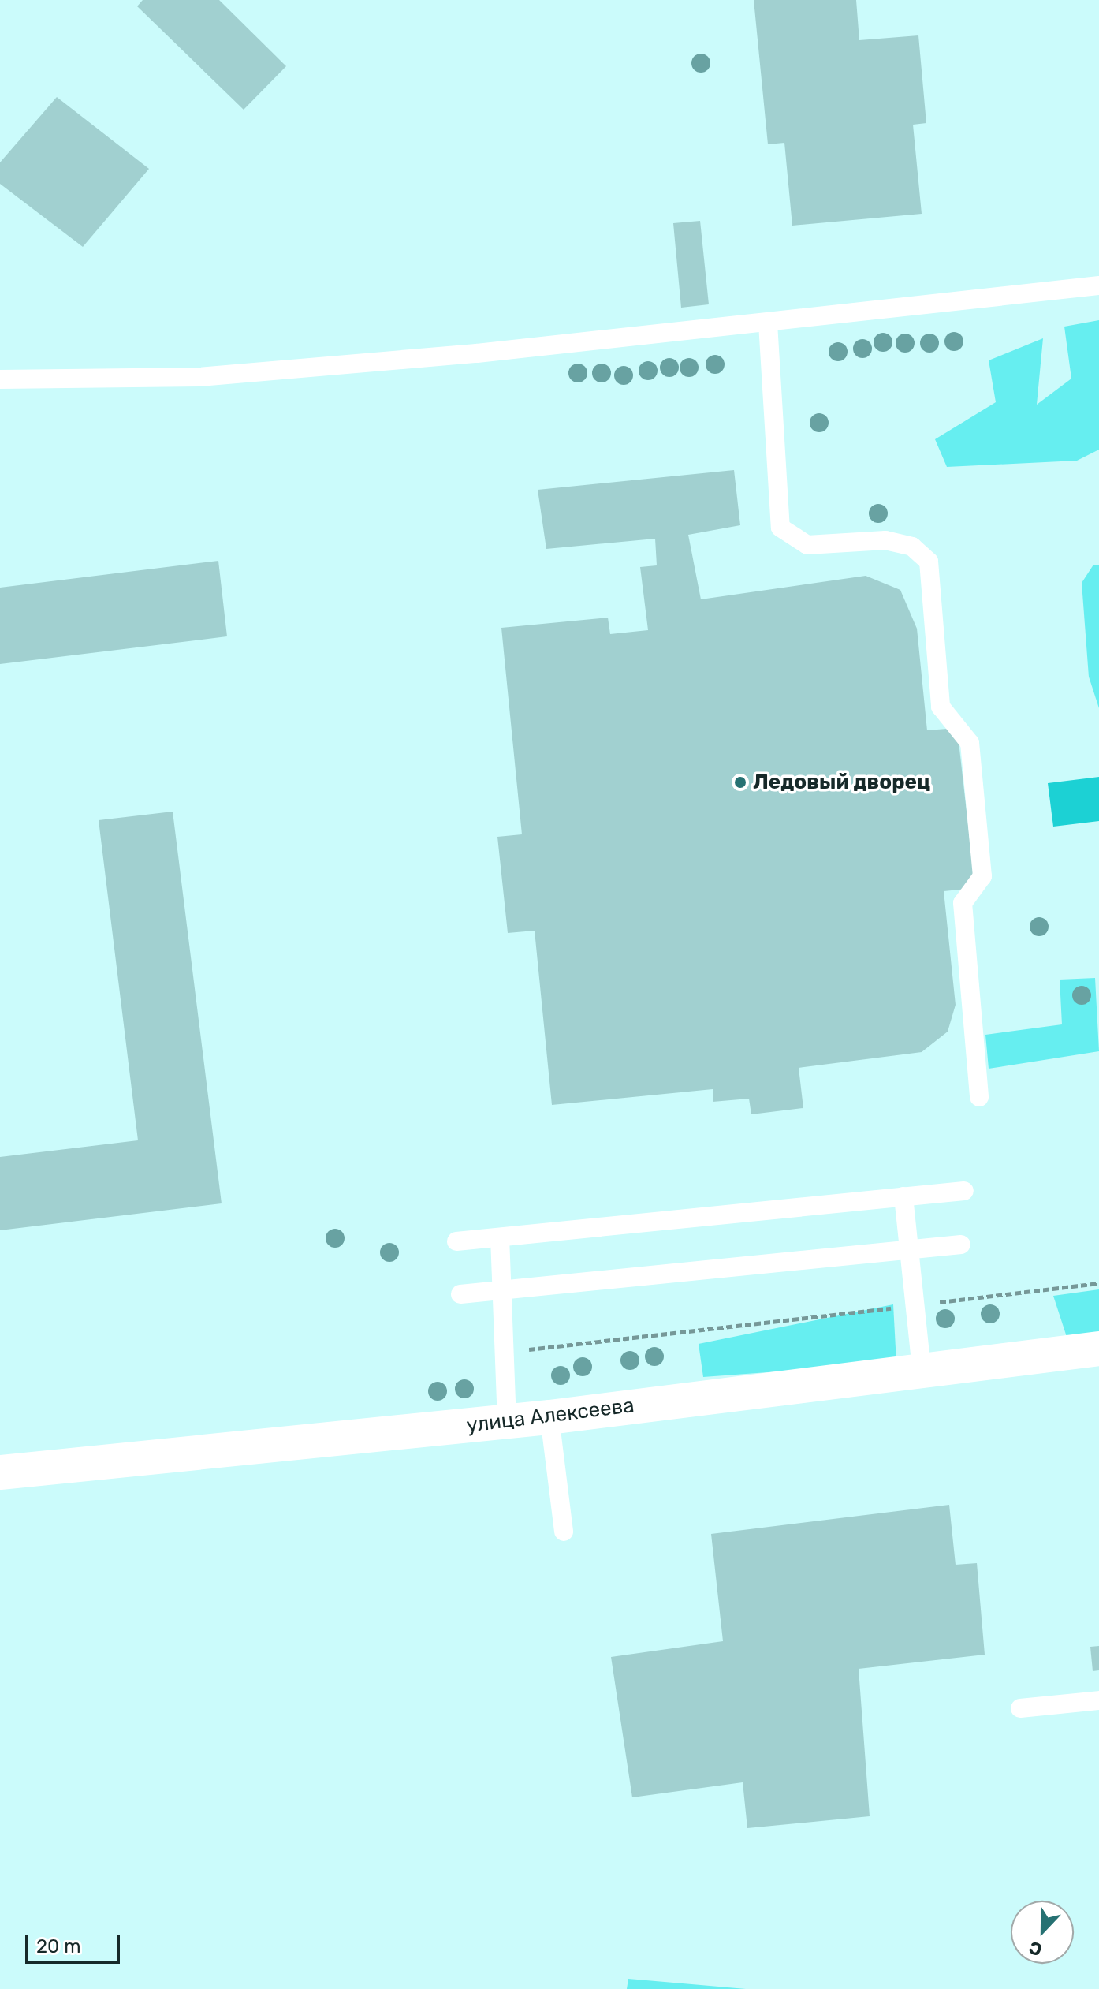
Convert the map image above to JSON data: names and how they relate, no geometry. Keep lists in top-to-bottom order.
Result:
{
  "streets": {
    "street": ["улица Алексеева"]
  },
  "places": ["Ледовый дворец"],
  "scale_bar": "20 m",
  "north": "bottom"
}
